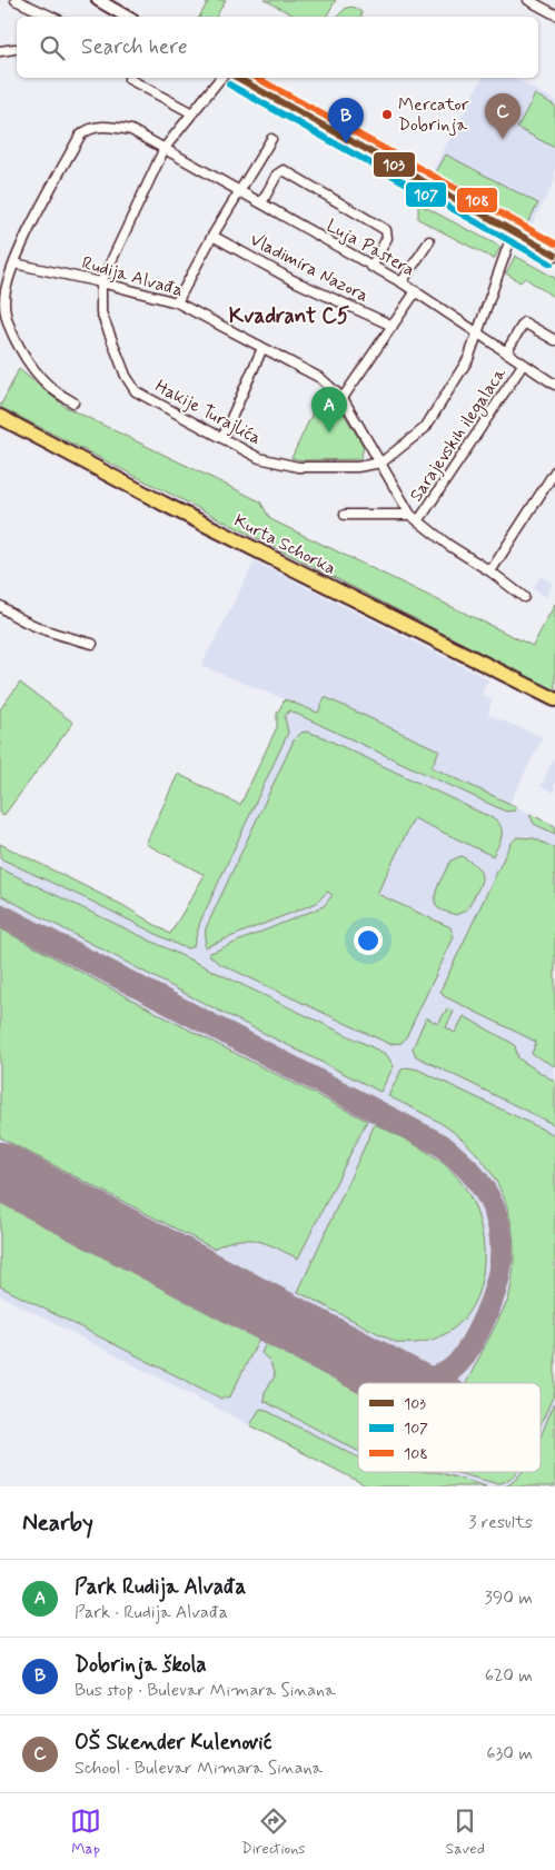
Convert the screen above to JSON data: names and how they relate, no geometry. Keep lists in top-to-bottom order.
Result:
{
  "streets": {
    "main road": ["Kurta Schorka"],
    "street": [
      "Luja Pastera",
      "Vladimira Nazora",
      "Rudija Alvađa",
      "Hakije Turajlića",
      "Sarajevskih ilegalaca"
    ]
  },
  "crossings": [
    ["Luja Pastera", "Rudija Alvađa"],
    ["Luja Pastera", "Sarajevskih ilegalaca"],
    ["Rudija Alvađa", "Hakije Turajlića"],
    ["Rudija Alvađa", "Sarajevskih ilegalaca"]
  ],
  "districts": ["Kvadrant C5"],
  "places": ["Mercator Dobrinja"],
  "lines": ["transit line 103", "transit line 108", "transit line 107"],
  "legend": ["103", "107", "108"],
  "page": {
    "search": "Search here",
    "pins": ["C", "B", "A"],
    "heading": ["Nearby", "3 results"],
    "list": [
      {
        "mark": "A",
        "name": "Park Rudija Alvađa",
        "note": "Park · Rudija Alvađa",
        "value": "390 m"
      },
      {
        "mark": "B",
        "name": "Dobrinja škola",
        "note": "Bus stop · Bulevar Mimara Sinana",
        "value": "620 m"
      },
      {
        "mark": "C",
        "name": "OŠ Skender Kulenović",
        "note": "School · Bulevar Mimara Sinana",
        "value": "630 m"
      }
    ],
    "nav": ["Map", "Directions", "Saved"]
  }
}
